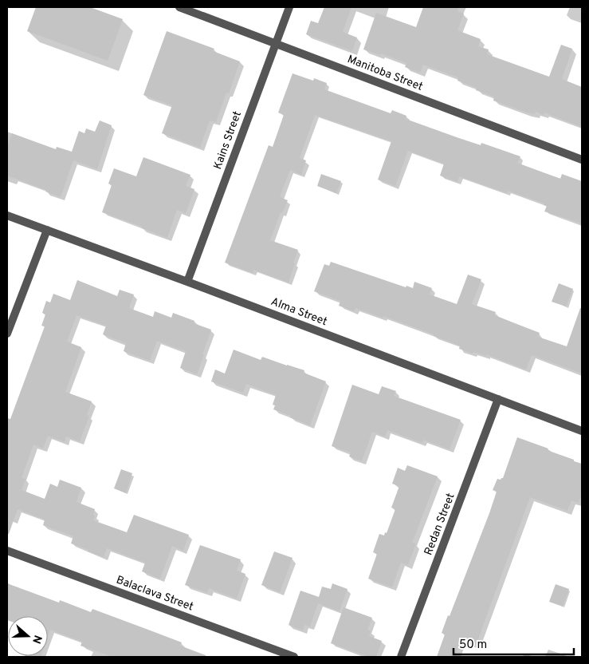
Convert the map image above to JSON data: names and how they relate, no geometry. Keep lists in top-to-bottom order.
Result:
{
  "streets": {
    "street": [
      "Manitoba Street",
      "Kains Street",
      "Alma Street",
      "Redan Street",
      "Balaclava Street"
    ]
  },
  "crossings": [
    ["Manitoba Street", "Kains Street"],
    ["Kains Street", "Alma Street"],
    ["Alma Street", "Redan Street"]
  ],
  "scale_bar": "50 m",
  "north": "right"
}
